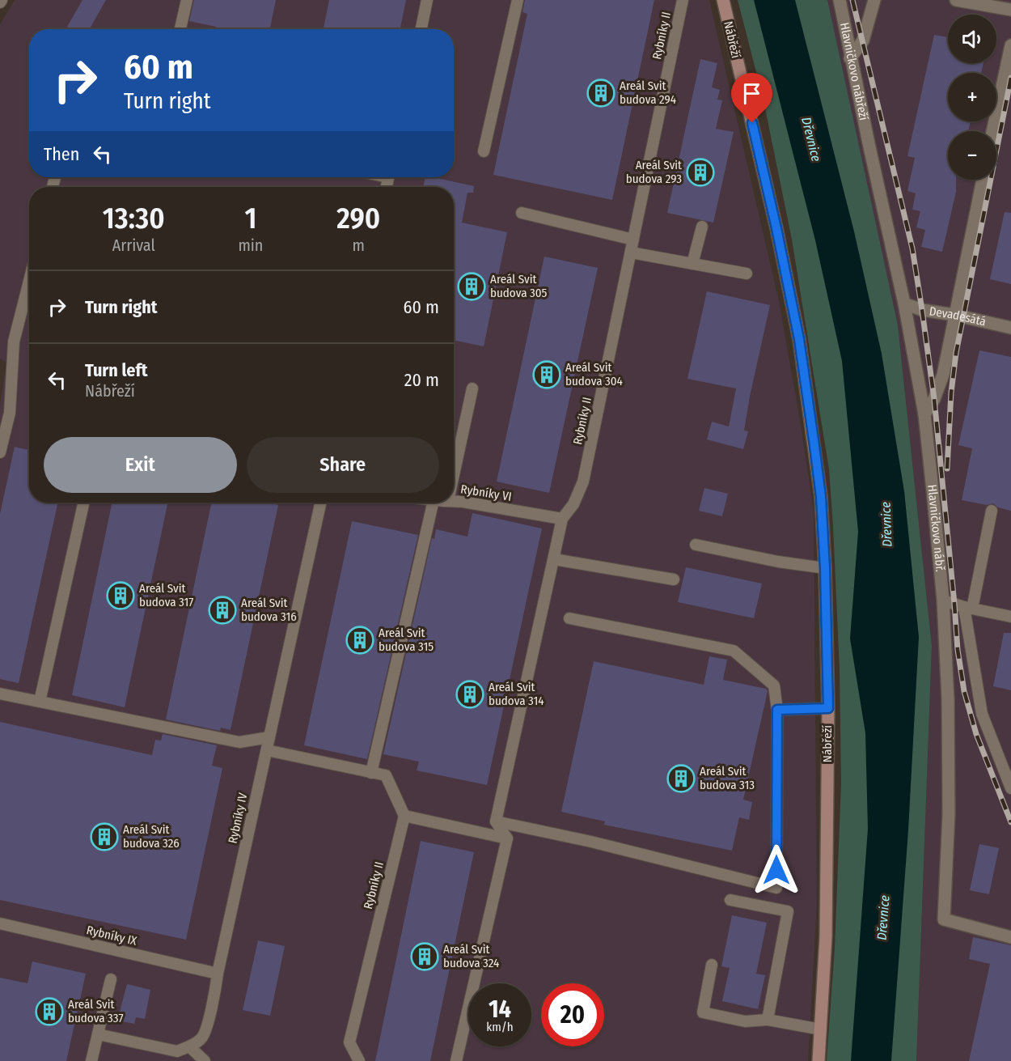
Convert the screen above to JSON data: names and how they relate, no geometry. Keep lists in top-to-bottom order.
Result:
{
  "streets": {
    "street": [
      "Nábřeží",
      "Hlavničkovo nábřeží",
      "Devadesátá",
      "Hlavničkovo nábř."
    ],
    "lane": [
      "Rybníky II",
      "Rybníky VI",
      "Rybníky IV",
      "Rybníky IX"
    ]
  },
  "crossings": [
    ["Rybníky II", "Rybníky VI"],
    ["Hlavničkovo nábřeží", "Hlavničkovo nábř."],
    ["Devadesátá", "Hlavničkovo nábř."],
    ["Rybníky IV", "Rybníky IX"]
  ],
  "water": ["Dřevnice"],
  "places": {
    "building": [
      "Areál Svit budova 294",
      "Areál Svit budova 293",
      "Areál Svit budova 305",
      "Areál Svit budova 304",
      "Areál Svit budova 317",
      "Areál Svit budova 316",
      "Areál Svit budova 315",
      "Areál Svit budova 314",
      "Areál Svit budova 313",
      "Areál Svit budova 326",
      "Areál Svit budova 324",
      "Areál Svit budova 337"
    ]
  },
  "page": {
    "map_buttons": ["+", "−"],
    "turn": ["60 m", "Turn right"],
    "then": "Then",
    "eta": [
      "13:30",
      "Arrival",
      "1",
      "min",
      "290",
      "m"
    ],
    "list": [
      {
        "name": "Turn right",
        "value": "60 m"
      },
      {
        "name": "Turn left",
        "note": "Nábřeží",
        "value": "20 m"
      }
    ],
    "buttons": ["Exit", "Share"],
    "speed": "14 km/h",
    "limit": "20"
  }
}
